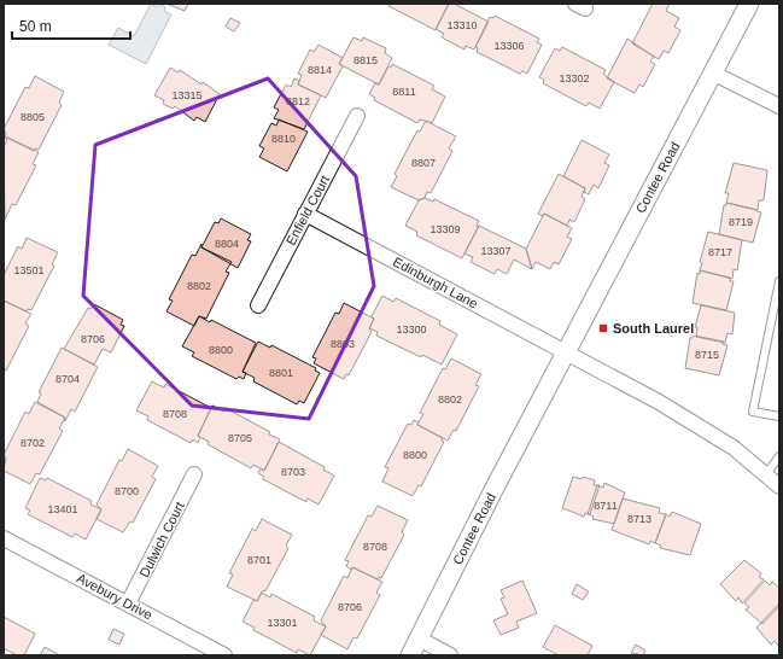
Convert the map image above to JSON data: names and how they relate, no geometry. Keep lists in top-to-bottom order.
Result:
{
  "streets": {
    "street": [
      "Contee Road",
      "Enfield Court",
      "Edinburgh Lane",
      "Dulwich Court",
      "Avebury Drive"
    ]
  },
  "crossings": [
    ["Contee Road", "Edinburgh Lane"],
    ["Enfield Court", "Edinburgh Lane"],
    ["Dulwich Court", "Avebury Drive"]
  ],
  "places": {
    "transit": ["South Laurel"]
  },
  "house_numbers": [
    "13310",
    "13306",
    "8815",
    "8814",
    "13302",
    "8811",
    "13315",
    "8812",
    "8805",
    "8810",
    "8807",
    "8719",
    "13309",
    "8804",
    "13307",
    "8717",
    "13501",
    "8802",
    "13300",
    "8706",
    "8803",
    "8800",
    "8715",
    "8801",
    "8704",
    "8802",
    "8708",
    "8705",
    "8702",
    "8800",
    "8703",
    "8700",
    "8711",
    "13401",
    "8713",
    "8708",
    "8701",
    "8706",
    "13301"
  ],
  "scale_bar": "50 m"
}
